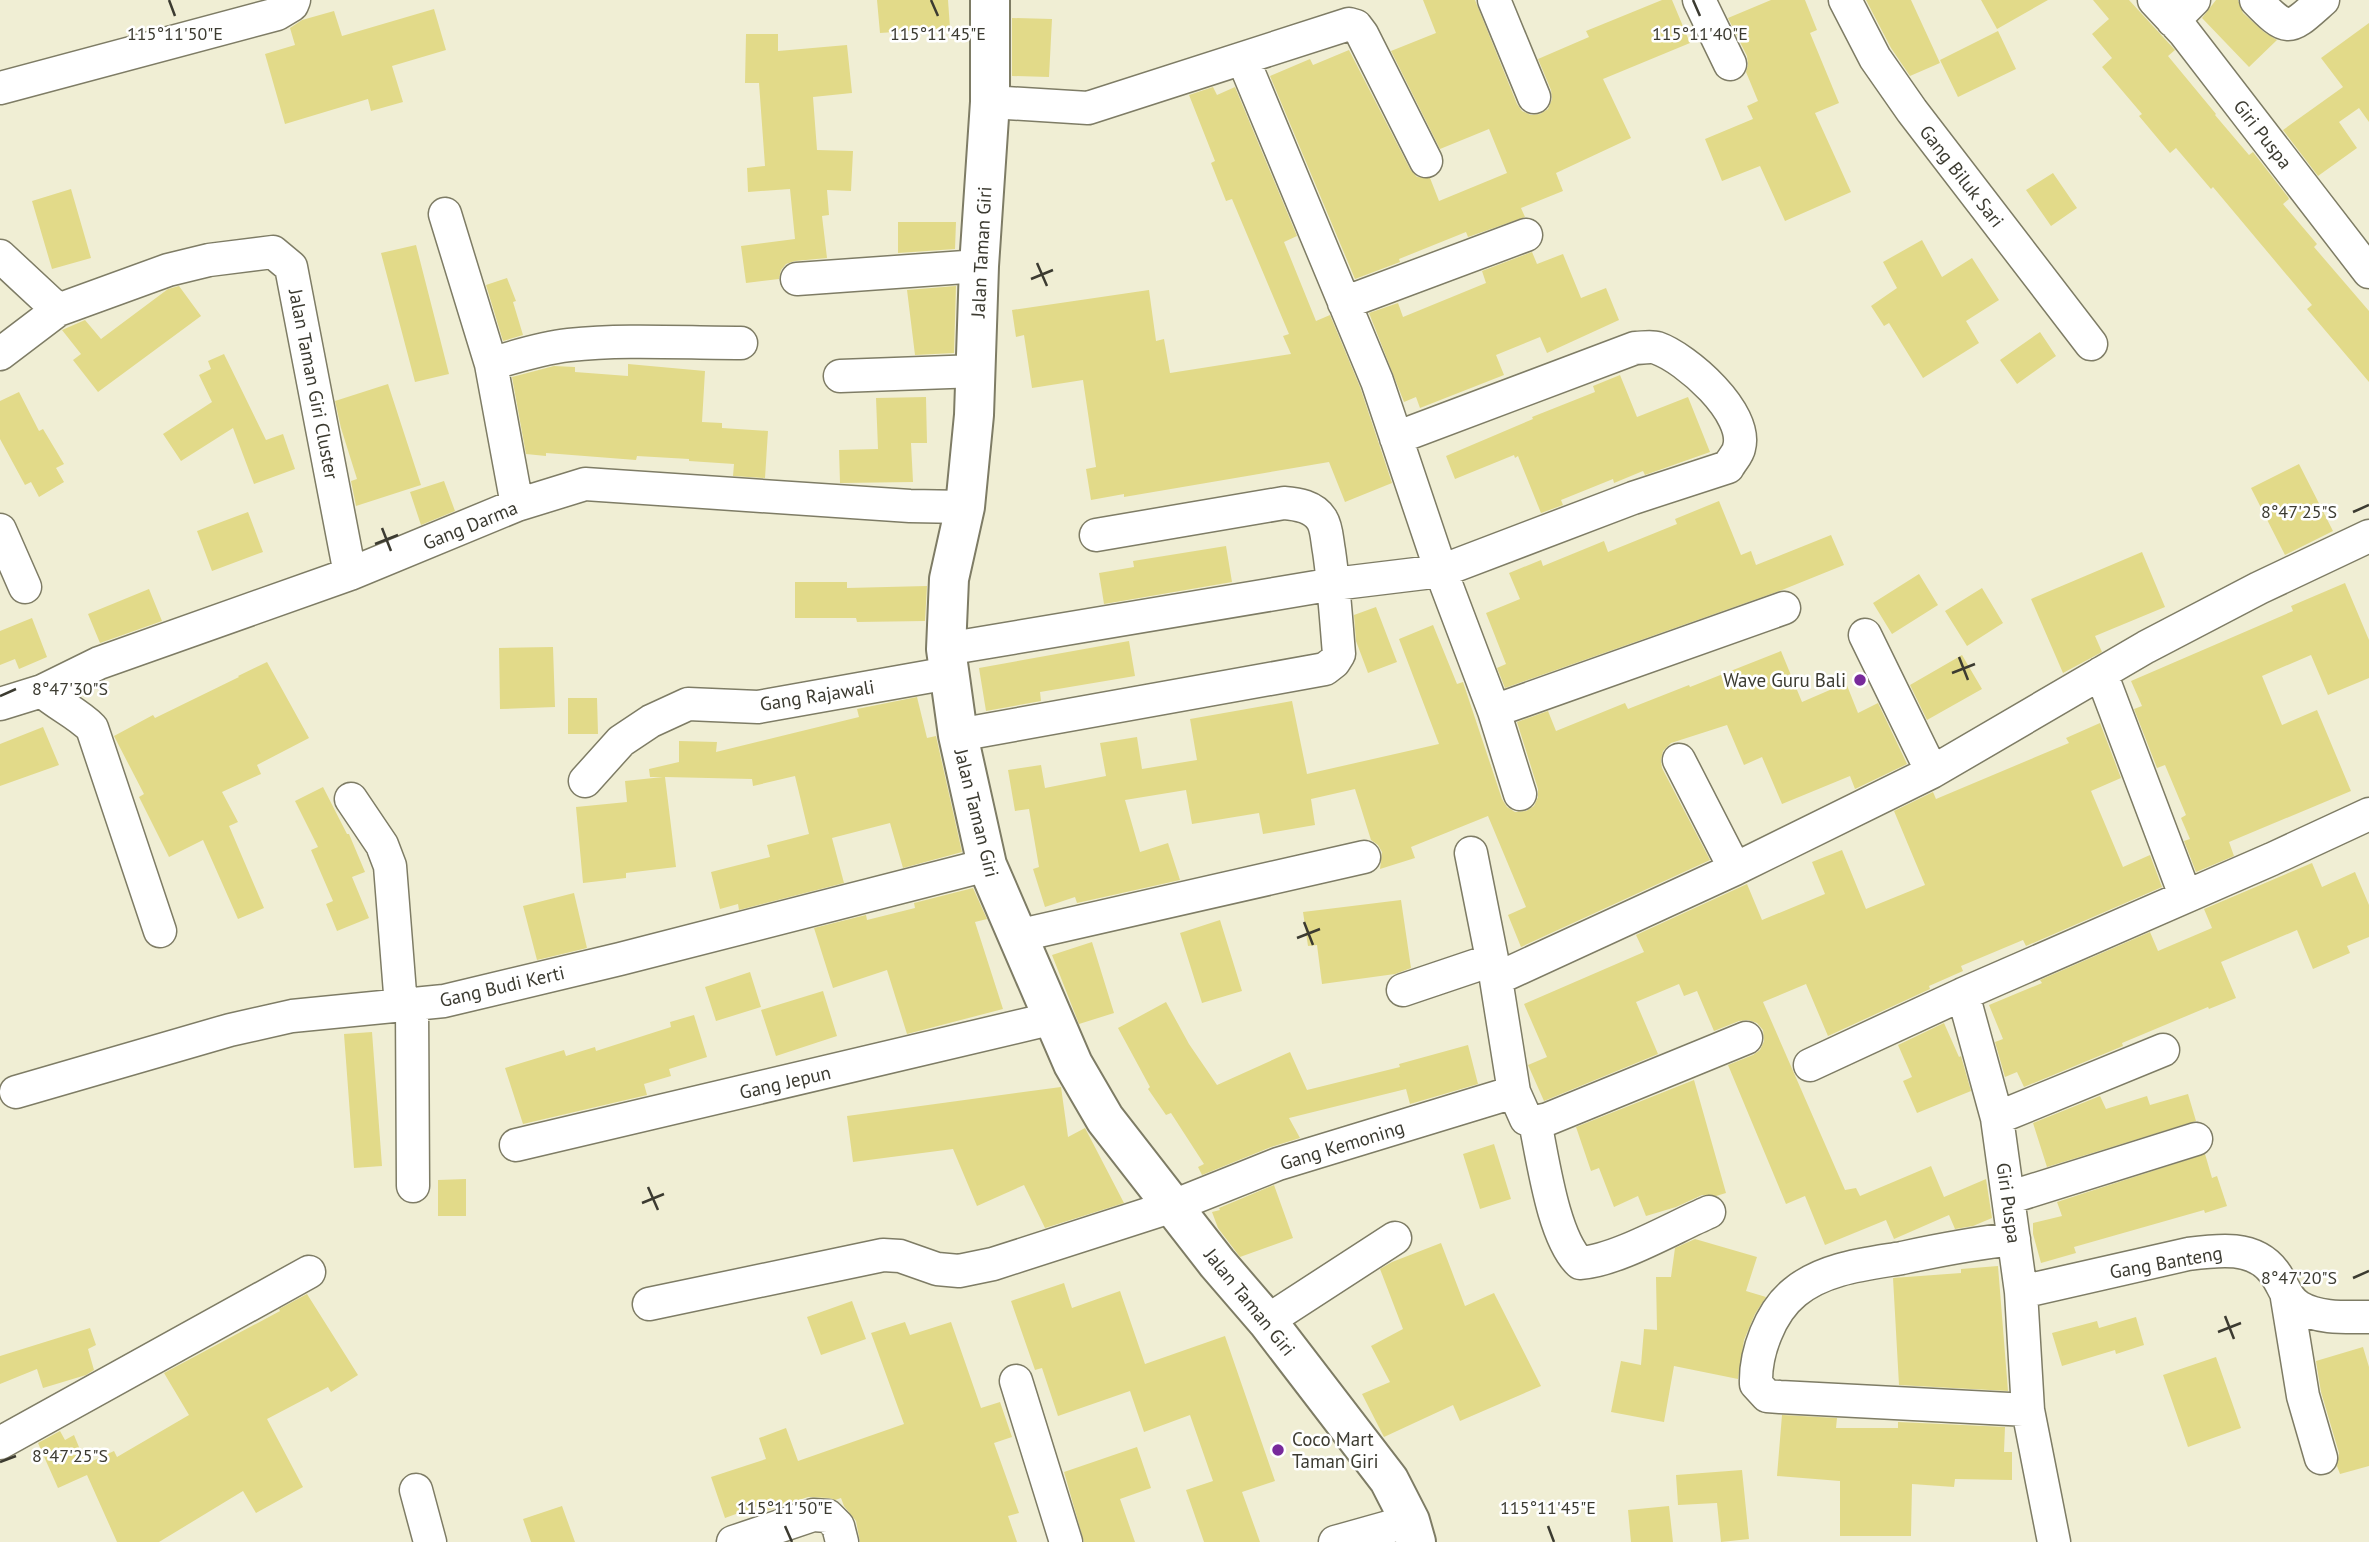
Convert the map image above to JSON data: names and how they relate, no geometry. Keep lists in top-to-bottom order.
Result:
{
  "streets": {
    "street": [
      "Giri Puspa",
      "Gang Biluk Sari",
      "Jalan Taman Giri",
      "Jalan Taman Giri Cluster",
      "Gang Darma",
      "Gang Rajawali",
      "Gang Budi Kerti",
      "Gang Jepun",
      "Gang Kemoning",
      "Gang Banteng"
    ]
  },
  "crossings": [
    ["Giri Puspa", "Gang Banteng"],
    ["Jalan Taman Giri", "Gang Darma"],
    ["Jalan Taman Giri", "Gang Rajawali"],
    ["Jalan Taman Giri", "Gang Budi Kerti"],
    ["Jalan Taman Giri", "Gang Jepun"],
    ["Jalan Taman Giri", "Gang Kemoning"],
    ["Jalan Taman Giri Cluster", "Gang Darma"]
  ],
  "places": ["Wave Guru Bali", "Coco Mart Taman Giri"],
  "coordinates": [
    "115°11'50\"E",
    "115°11'45\"E",
    "115°11'40\"E",
    "8°47'25\"S",
    "8°47'30\"S",
    "8°47'20\"S"
  ]
}
